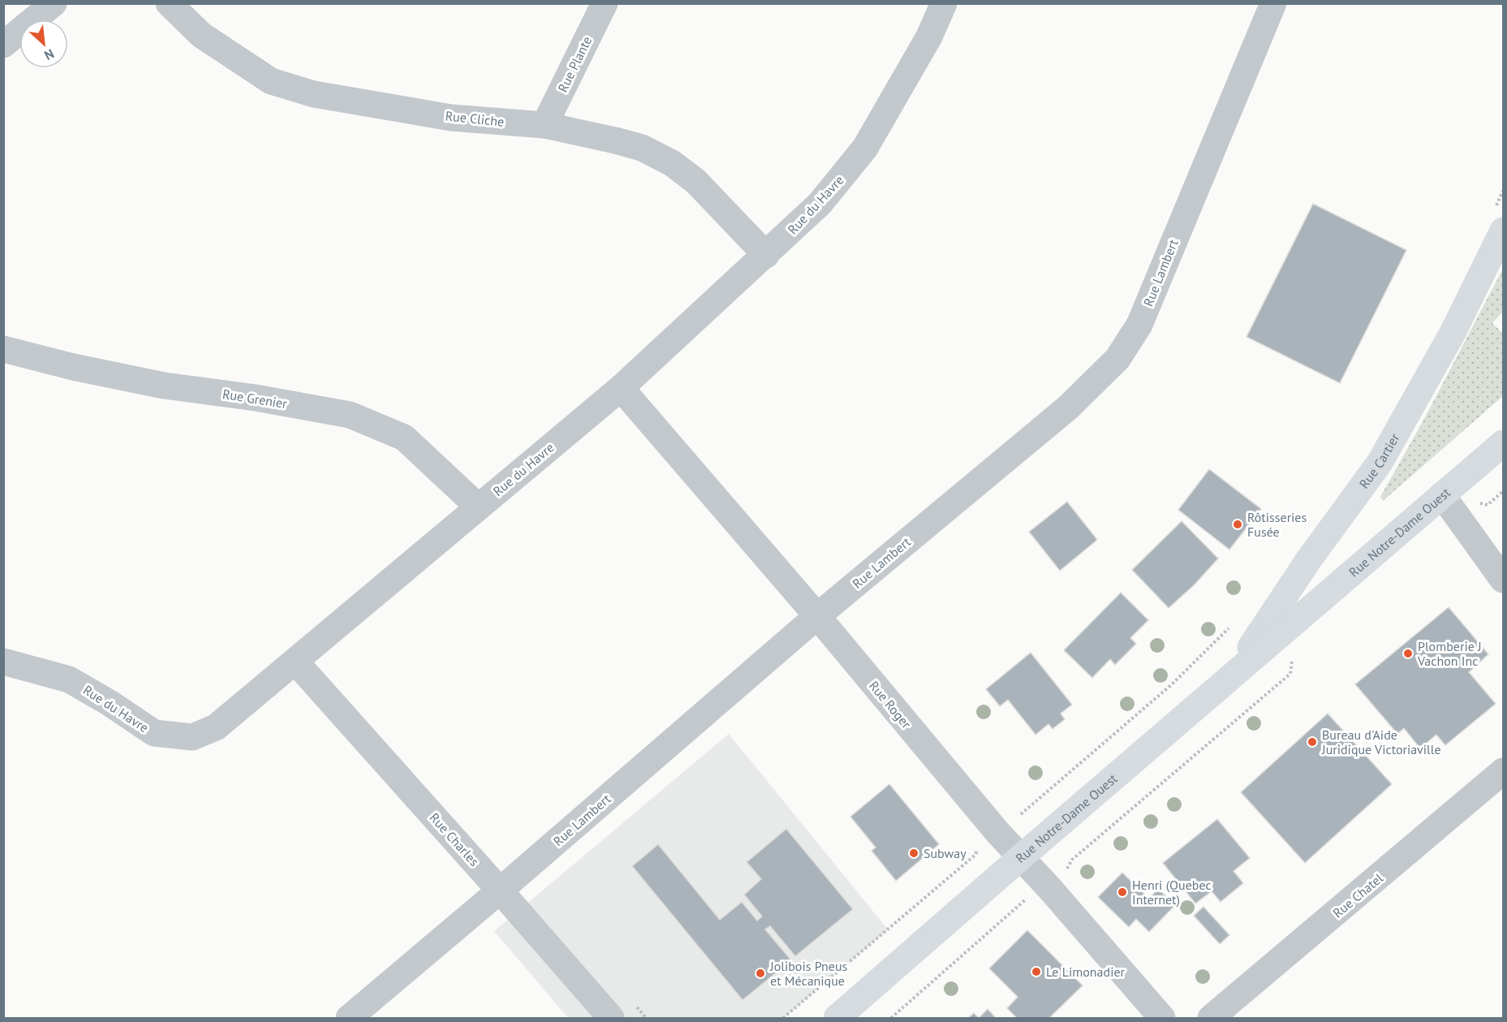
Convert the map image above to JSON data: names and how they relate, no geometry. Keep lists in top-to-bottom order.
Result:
{
  "streets": {
    "street": [
      "Rue Plante",
      "Rue Cliche",
      "Rue du Havre",
      "Rue Lambert",
      "Rue Grenier",
      "Rue Cartier",
      "Rue Notre-Dame Ouest",
      "Rue Roger",
      "Rue Charles",
      "Rue Chatel"
    ]
  },
  "crossings": [
    ["Rue Plante", "Rue Cliche"],
    ["Rue Cliche", "Rue du Havre"],
    ["Rue du Havre", "Rue Grenier"],
    ["Rue du Havre", "Rue Roger"],
    ["Rue du Havre", "Rue Charles"],
    ["Rue Lambert", "Rue Roger"],
    ["Rue Lambert", "Rue Charles"],
    ["Rue Cartier", "Rue Notre-Dame Ouest"],
    ["Rue Notre-Dame Ouest", "Rue Roger"]
  ],
  "places": [
    "Rôtisseries Fusée",
    "Plomberie J Vachon Inc",
    "Bureau d'Aide Juridique Victoriaville",
    "Subway",
    "Henri (Quebec Internet)",
    "Le Limonadier",
    "Jolibois Pneus et Mécanique"
  ],
  "north": "bottom right"
}
